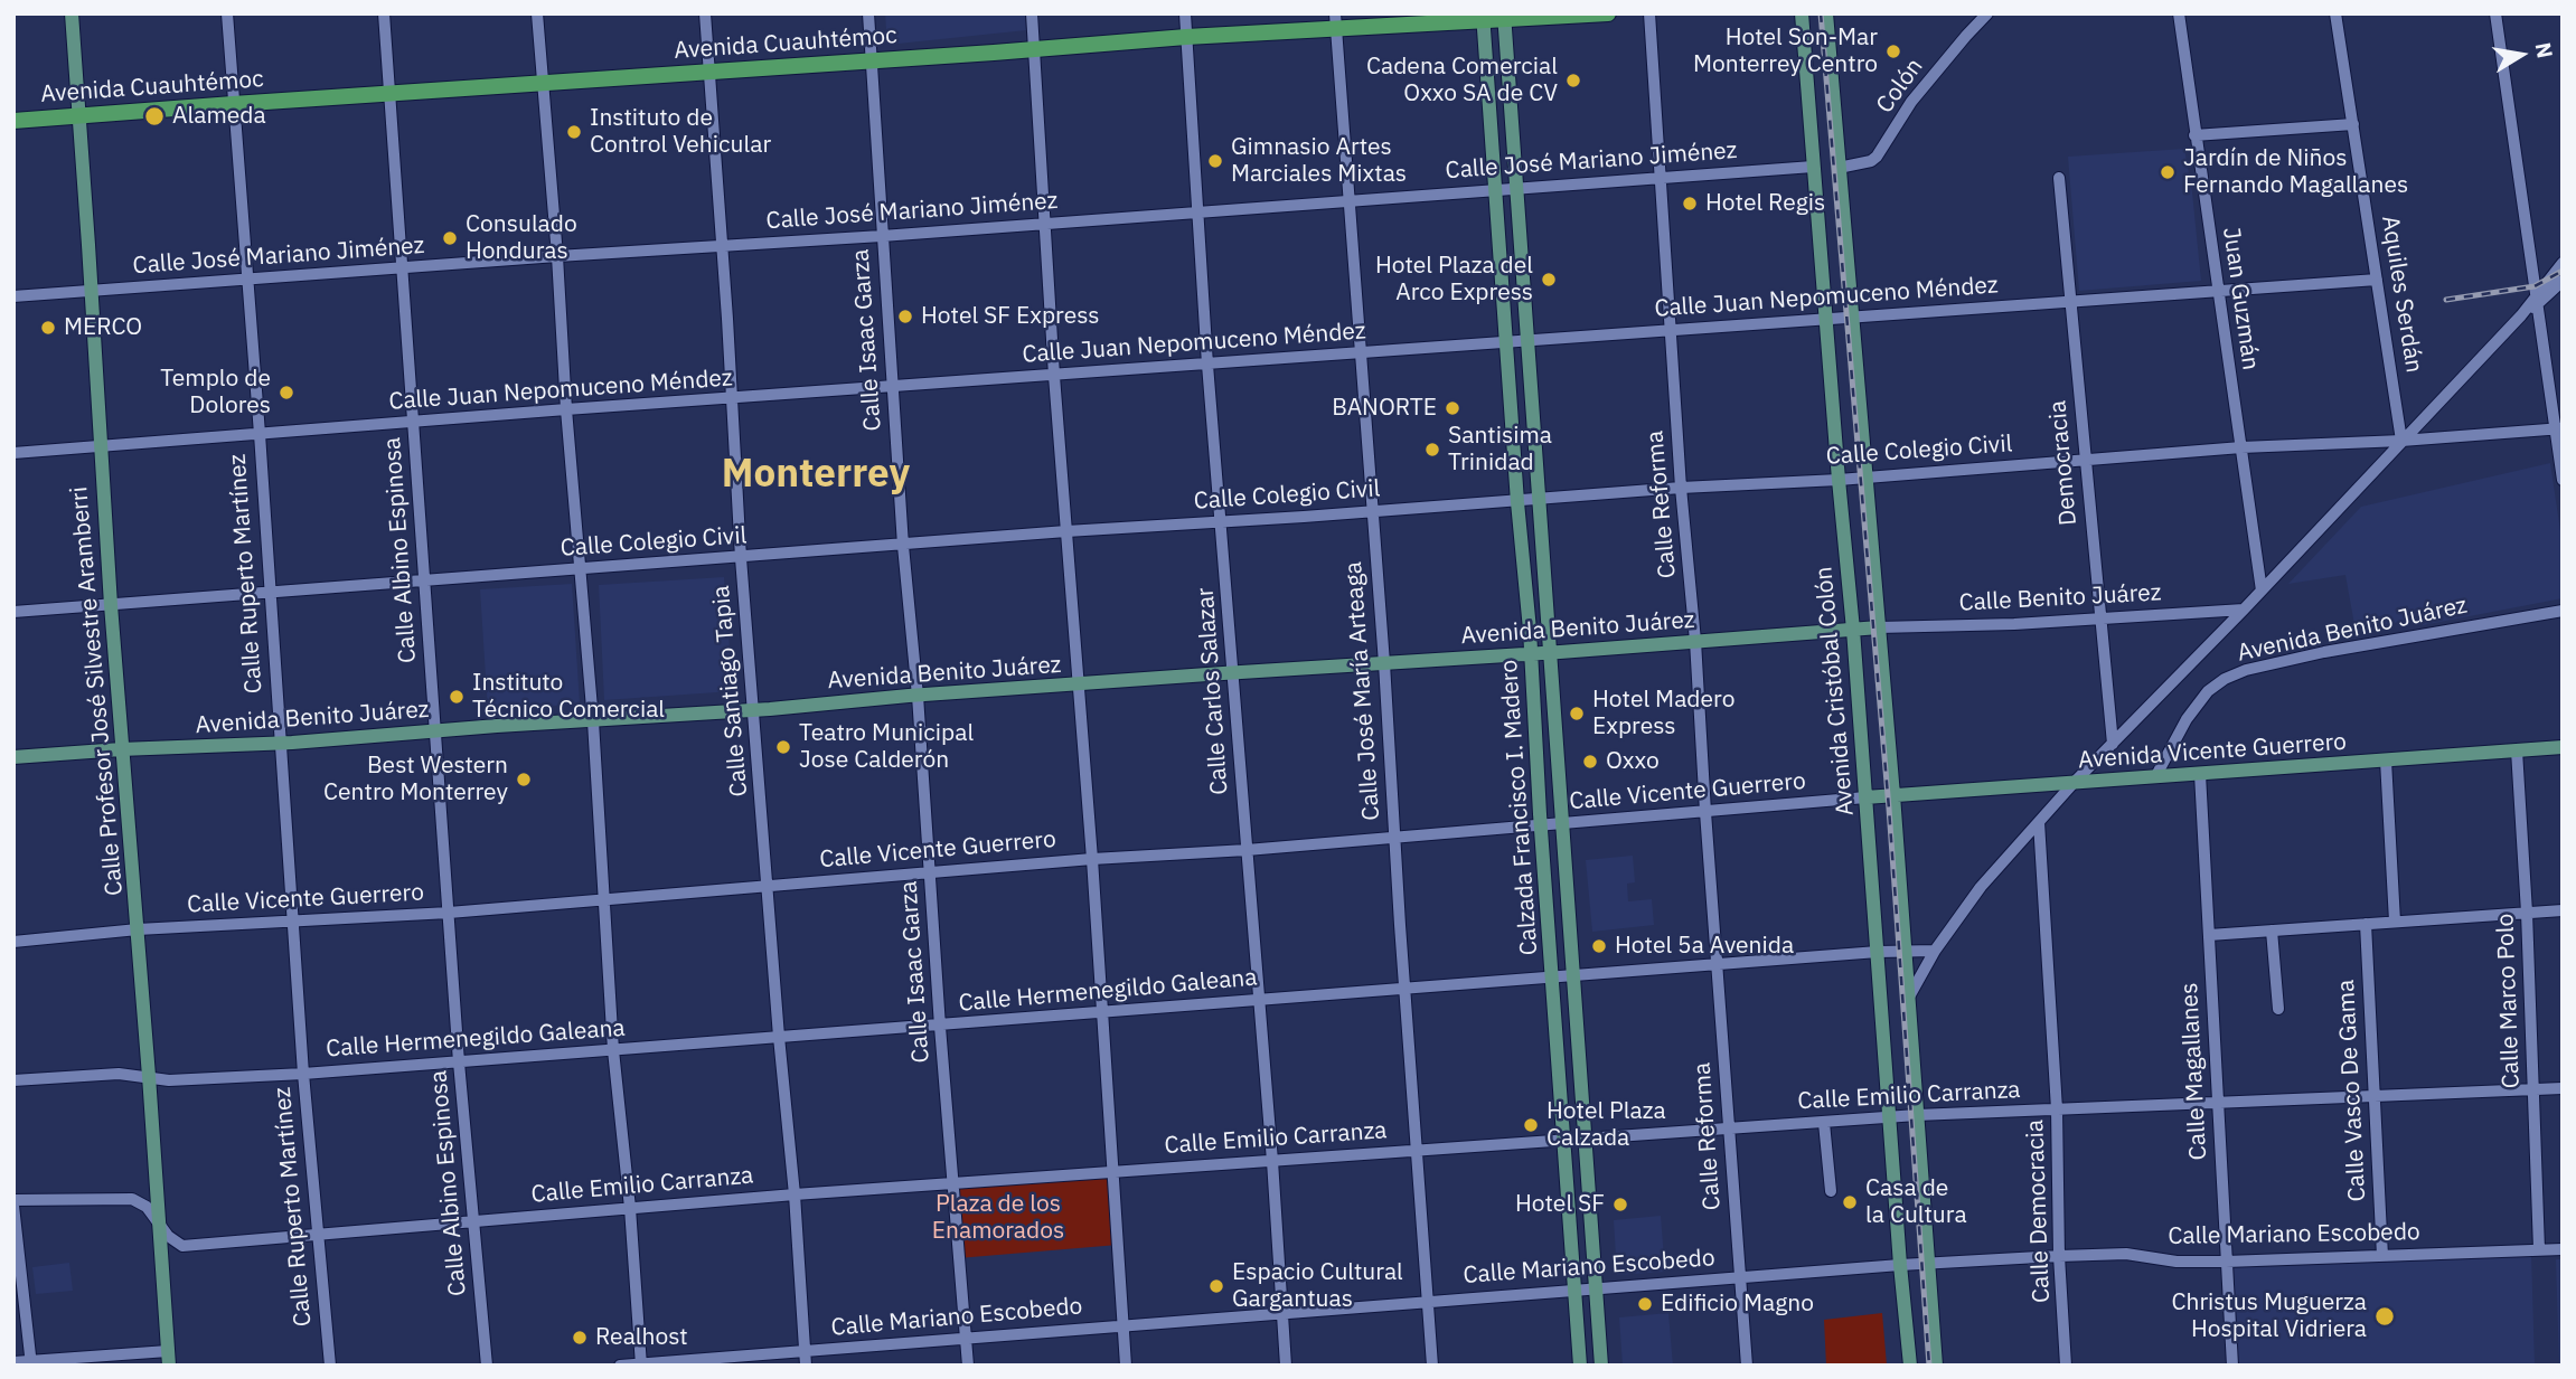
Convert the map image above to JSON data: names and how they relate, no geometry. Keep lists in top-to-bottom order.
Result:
{
  "streets": {
    "highway": ["Avenida Cuauhtémoc"],
    "main road": [
      "Avenida Benito Juárez",
      "Calle Profesor José Silvestre Aramberri",
      "Avenida Cristóbal Colón",
      "Avenida Vicente Guerrero",
      "Calzada Francisco I. Madero"
    ],
    "street": [
      "Colón",
      "Calle José Mariano Jiménez",
      "Aquiles Serdán",
      "Calle Juan Nepomuceno Méndez",
      "Juan Guzmán",
      "Calle Isaac Garza",
      "Calle Colegio Civil",
      "Democracia",
      "Calle Reforma",
      "Calle Albino Espinosa",
      "Calle Ruperto Martínez",
      "Calle Benito Juárez",
      "Calle Santiago Tapia",
      "Calle Carlos Salazar",
      "Calle José María Arteaga",
      "Calle Vicente Guerrero",
      "Calle Hermenegildo Galeana",
      "Calle Marco Polo",
      "Calle Magallanes",
      "Calle Vasco De Gama",
      "Calle Emilio Carranza",
      "Calle Democracia",
      "Calle Mariano Escobedo"
    ]
  },
  "crossings": [
    ["Avenida Cuauhtémoc", "Calle Isaac Garza"],
    ["Avenida Cuauhtémoc", "Calle Albino Espinosa"],
    ["Avenida Cuauhtémoc", "Calle Ruperto Martínez"],
    ["Avenida Cuauhtémoc", "Calle Profesor José Silvestre Aramberri"],
    ["Avenida Cuauhtémoc", "Calle Santiago Tapia"],
    ["Avenida Cuauhtémoc", "Calle Carlos Salazar"],
    ["Avenida Cuauhtémoc", "Calle José María Arteaga"],
    ["Avenida Cuauhtémoc", "Calzada Francisco I. Madero"],
    ["Colón", "Avenida Cristóbal Colón"],
    ["Calle José Mariano Jiménez", "Calle Isaac Garza"],
    ["Calle José Mariano Jiménez", "Calle Reforma"],
    ["Calle José Mariano Jiménez", "Calle Albino Espinosa"],
    ["Calle José Mariano Jiménez", "Calle Ruperto Martínez"],
    ["Calle José Mariano Jiménez", "Calle Profesor José Silvestre Aramberri"],
    ["Calle José Mariano Jiménez", "Calle Santiago Tapia"],
    ["Calle José Mariano Jiménez", "Calle Carlos Salazar"],
    ["Calle José Mariano Jiménez", "Calle José María Arteaga"],
    ["Calle José Mariano Jiménez", "Avenida Cristóbal Colón"],
    ["Calle José Mariano Jiménez", "Calzada Francisco I. Madero"],
    ["Aquiles Serdán", "Calle Juan Nepomuceno Méndez"],
    ["Aquiles Serdán", "Calle Colegio Civil"],
    ["Calle Juan Nepomuceno Méndez", "Juan Guzmán"],
    ["Calle Juan Nepomuceno Méndez", "Calle Isaac Garza"],
    ["Calle Juan Nepomuceno Méndez", "Democracia"],
    ["Calle Juan Nepomuceno Méndez", "Calle Reforma"],
    ["Calle Juan Nepomuceno Méndez", "Calle Albino Espinosa"],
    ["Calle Juan Nepomuceno Méndez", "Calle Ruperto Martínez"],
    ["Calle Juan Nepomuceno Méndez", "Calle Profesor José Silvestre Aramberri"],
    ["Calle Juan Nepomuceno Méndez", "Calle Santiago Tapia"],
    ["Calle Juan Nepomuceno Méndez", "Calle Carlos Salazar"],
    ["Calle Juan Nepomuceno Méndez", "Calle José María Arteaga"],
    ["Calle Juan Nepomuceno Méndez", "Avenida Cristóbal Colón"],
    ["Calle Juan Nepomuceno Méndez", "Calzada Francisco I. Madero"],
    ["Juan Guzmán", "Calle Colegio Civil"],
    ["Calle Isaac Garza", "Calle Colegio Civil"],
    ["Calle Isaac Garza", "Avenida Benito Juárez"],
    ["Calle Isaac Garza", "Calle Vicente Guerrero"],
    ["Calle Isaac Garza", "Calle Hermenegildo Galeana"],
    ["Calle Isaac Garza", "Calle Emilio Carranza"],
    ["Calle Isaac Garza", "Calle Mariano Escobedo"],
    ["Calle Colegio Civil", "Democracia"],
    ["Calle Colegio Civil", "Calle Reforma"],
    ["Calle Colegio Civil", "Calle Albino Espinosa"],
    ["Calle Colegio Civil", "Calle Ruperto Martínez"],
    ["Calle Colegio Civil", "Calle Profesor José Silvestre Aramberri"],
    ["Calle Colegio Civil", "Calle Santiago Tapia"],
    ["Calle Colegio Civil", "Calle Carlos Salazar"],
    ["Calle Colegio Civil", "Calle José María Arteaga"],
    ["Calle Colegio Civil", "Avenida Cristóbal Colón"],
    ["Calle Colegio Civil", "Calzada Francisco I. Madero"],
    ["Democracia", "Calle Benito Juárez"],
    ["Calle Reforma", "Avenida Benito Juárez"],
    ["Calle Reforma", "Calle Vicente Guerrero"],
    ["Calle Reforma", "Calle Hermenegildo Galeana"],
    ["Calle Reforma", "Calle Emilio Carranza"],
    ["Calle Reforma", "Calle Mariano Escobedo"],
    ["Calle Albino Espinosa", "Avenida Benito Juárez"],
    ["Calle Albino Espinosa", "Calle Vicente Guerrero"],
    ["Calle Albino Espinosa", "Calle Hermenegildo Galeana"],
    ["Calle Albino Espinosa", "Calle Emilio Carranza"],
    ["Calle Ruperto Martínez", "Avenida Benito Juárez"],
    ["Calle Ruperto Martínez", "Calle Vicente Guerrero"],
    ["Calle Ruperto Martínez", "Calle Hermenegildo Galeana"],
    ["Calle Ruperto Martínez", "Calle Emilio Carranza"],
    ["Calle Benito Juárez", "Avenida Benito Juárez"],
    ["Calle Benito Juárez", "Avenida Cristóbal Colón"],
    ["Avenida Benito Juárez", "Calle Profesor José Silvestre Aramberri"],
    ["Avenida Benito Juárez", "Calle Santiago Tapia"],
    ["Avenida Benito Juárez", "Calle Carlos Salazar"],
    ["Avenida Benito Juárez", "Calle José María Arteaga"],
    ["Avenida Benito Juárez", "Avenida Cristóbal Colón"],
    ["Avenida Benito Juárez", "Avenida Vicente Guerrero"],
    ["Avenida Benito Juárez", "Calzada Francisco I. Madero"],
    ["Calle Profesor José Silvestre Aramberri", "Calle Vicente Guerrero"],
    ["Calle Profesor José Silvestre Aramberri", "Calle Hermenegildo Galeana"],
    ["Calle Profesor José Silvestre Aramberri", "Calle Emilio Carranza"],
    ["Calle Santiago Tapia", "Calle Vicente Guerrero"],
    ["Calle Santiago Tapia", "Calle Hermenegildo Galeana"],
    ["Calle Santiago Tapia", "Calle Emilio Carranza"],
    ["Calle Santiago Tapia", "Calle Mariano Escobedo"],
    ["Calle Carlos Salazar", "Calle Vicente Guerrero"],
    ["Calle Carlos Salazar", "Calle Hermenegildo Galeana"],
    ["Calle Carlos Salazar", "Calle Emilio Carranza"],
    ["Calle Carlos Salazar", "Calle Mariano Escobedo"],
    ["Calle José María Arteaga", "Calle Vicente Guerrero"],
    ["Calle José María Arteaga", "Calle Hermenegildo Galeana"],
    ["Calle José María Arteaga", "Calle Emilio Carranza"],
    ["Calle José María Arteaga", "Calle Mariano Escobedo"],
    ["Avenida Cristóbal Colón", "Avenida Vicente Guerrero"],
    ["Avenida Cristóbal Colón", "Calle Vicente Guerrero"],
    ["Avenida Cristóbal Colón", "Calle Hermenegildo Galeana"],
    ["Avenida Cristóbal Colón", "Calle Emilio Carranza"],
    ["Avenida Cristóbal Colón", "Calle Mariano Escobedo"],
    ["Avenida Vicente Guerrero", "Calle Vicente Guerrero"],
    ["Avenida Vicente Guerrero", "Calle Marco Polo"],
    ["Avenida Vicente Guerrero", "Calle Magallanes"],
    ["Calle Vicente Guerrero", "Calzada Francisco I. Madero"],
    ["Calzada Francisco I. Madero", "Calle Hermenegildo Galeana"],
    ["Calzada Francisco I. Madero", "Calle Emilio Carranza"],
    ["Calzada Francisco I. Madero", "Calle Mariano Escobedo"],
    ["Calle Marco Polo", "Calle Emilio Carranza"],
    ["Calle Marco Polo", "Calle Mariano Escobedo"],
    ["Calle Magallanes", "Calle Emilio Carranza"],
    ["Calle Magallanes", "Calle Mariano Escobedo"],
    ["Calle Vasco De Gama", "Calle Emilio Carranza"],
    ["Calle Vasco De Gama", "Calle Mariano Escobedo"],
    ["Calle Emilio Carranza", "Calle Democracia"],
    ["Calle Democracia", "Calle Mariano Escobedo"]
  ],
  "districts": ["Monterrey"],
  "parks": ["Plaza de los Enamorados"],
  "places": [
    "Hotel Son-Mar Monterrey Centro",
    "Cadena Comercial Oxxo SA de CV",
    "Alameda",
    "Instituto de Control Vehicular",
    "Gimnasio Artes Marciales Mixtas",
    "Jardín de Niños Fernando Magallanes",
    "Hotel Regis",
    "Consulado Honduras",
    "Hotel Plaza del Arco Express",
    "Hotel SF Express",
    "MERCO",
    "Templo de Dolores",
    "BANORTE",
    "Santisima Trinidad",
    "Instituto Técnico Comercial",
    "Hotel Madero Express",
    "Teatro Municipal Jose Calderón",
    "Oxxo",
    "Best Western Centro Monterrey",
    "Hotel 5a Avenida",
    "Hotel Plaza Calzada",
    "Casa de la Cultura",
    "Hotel SF",
    "Espacio Cultural Gargantuas",
    "Edificio Magno",
    "Christus Muguerza Hospital Vidriera",
    "Realhost"
  ],
  "north": "right"
}
